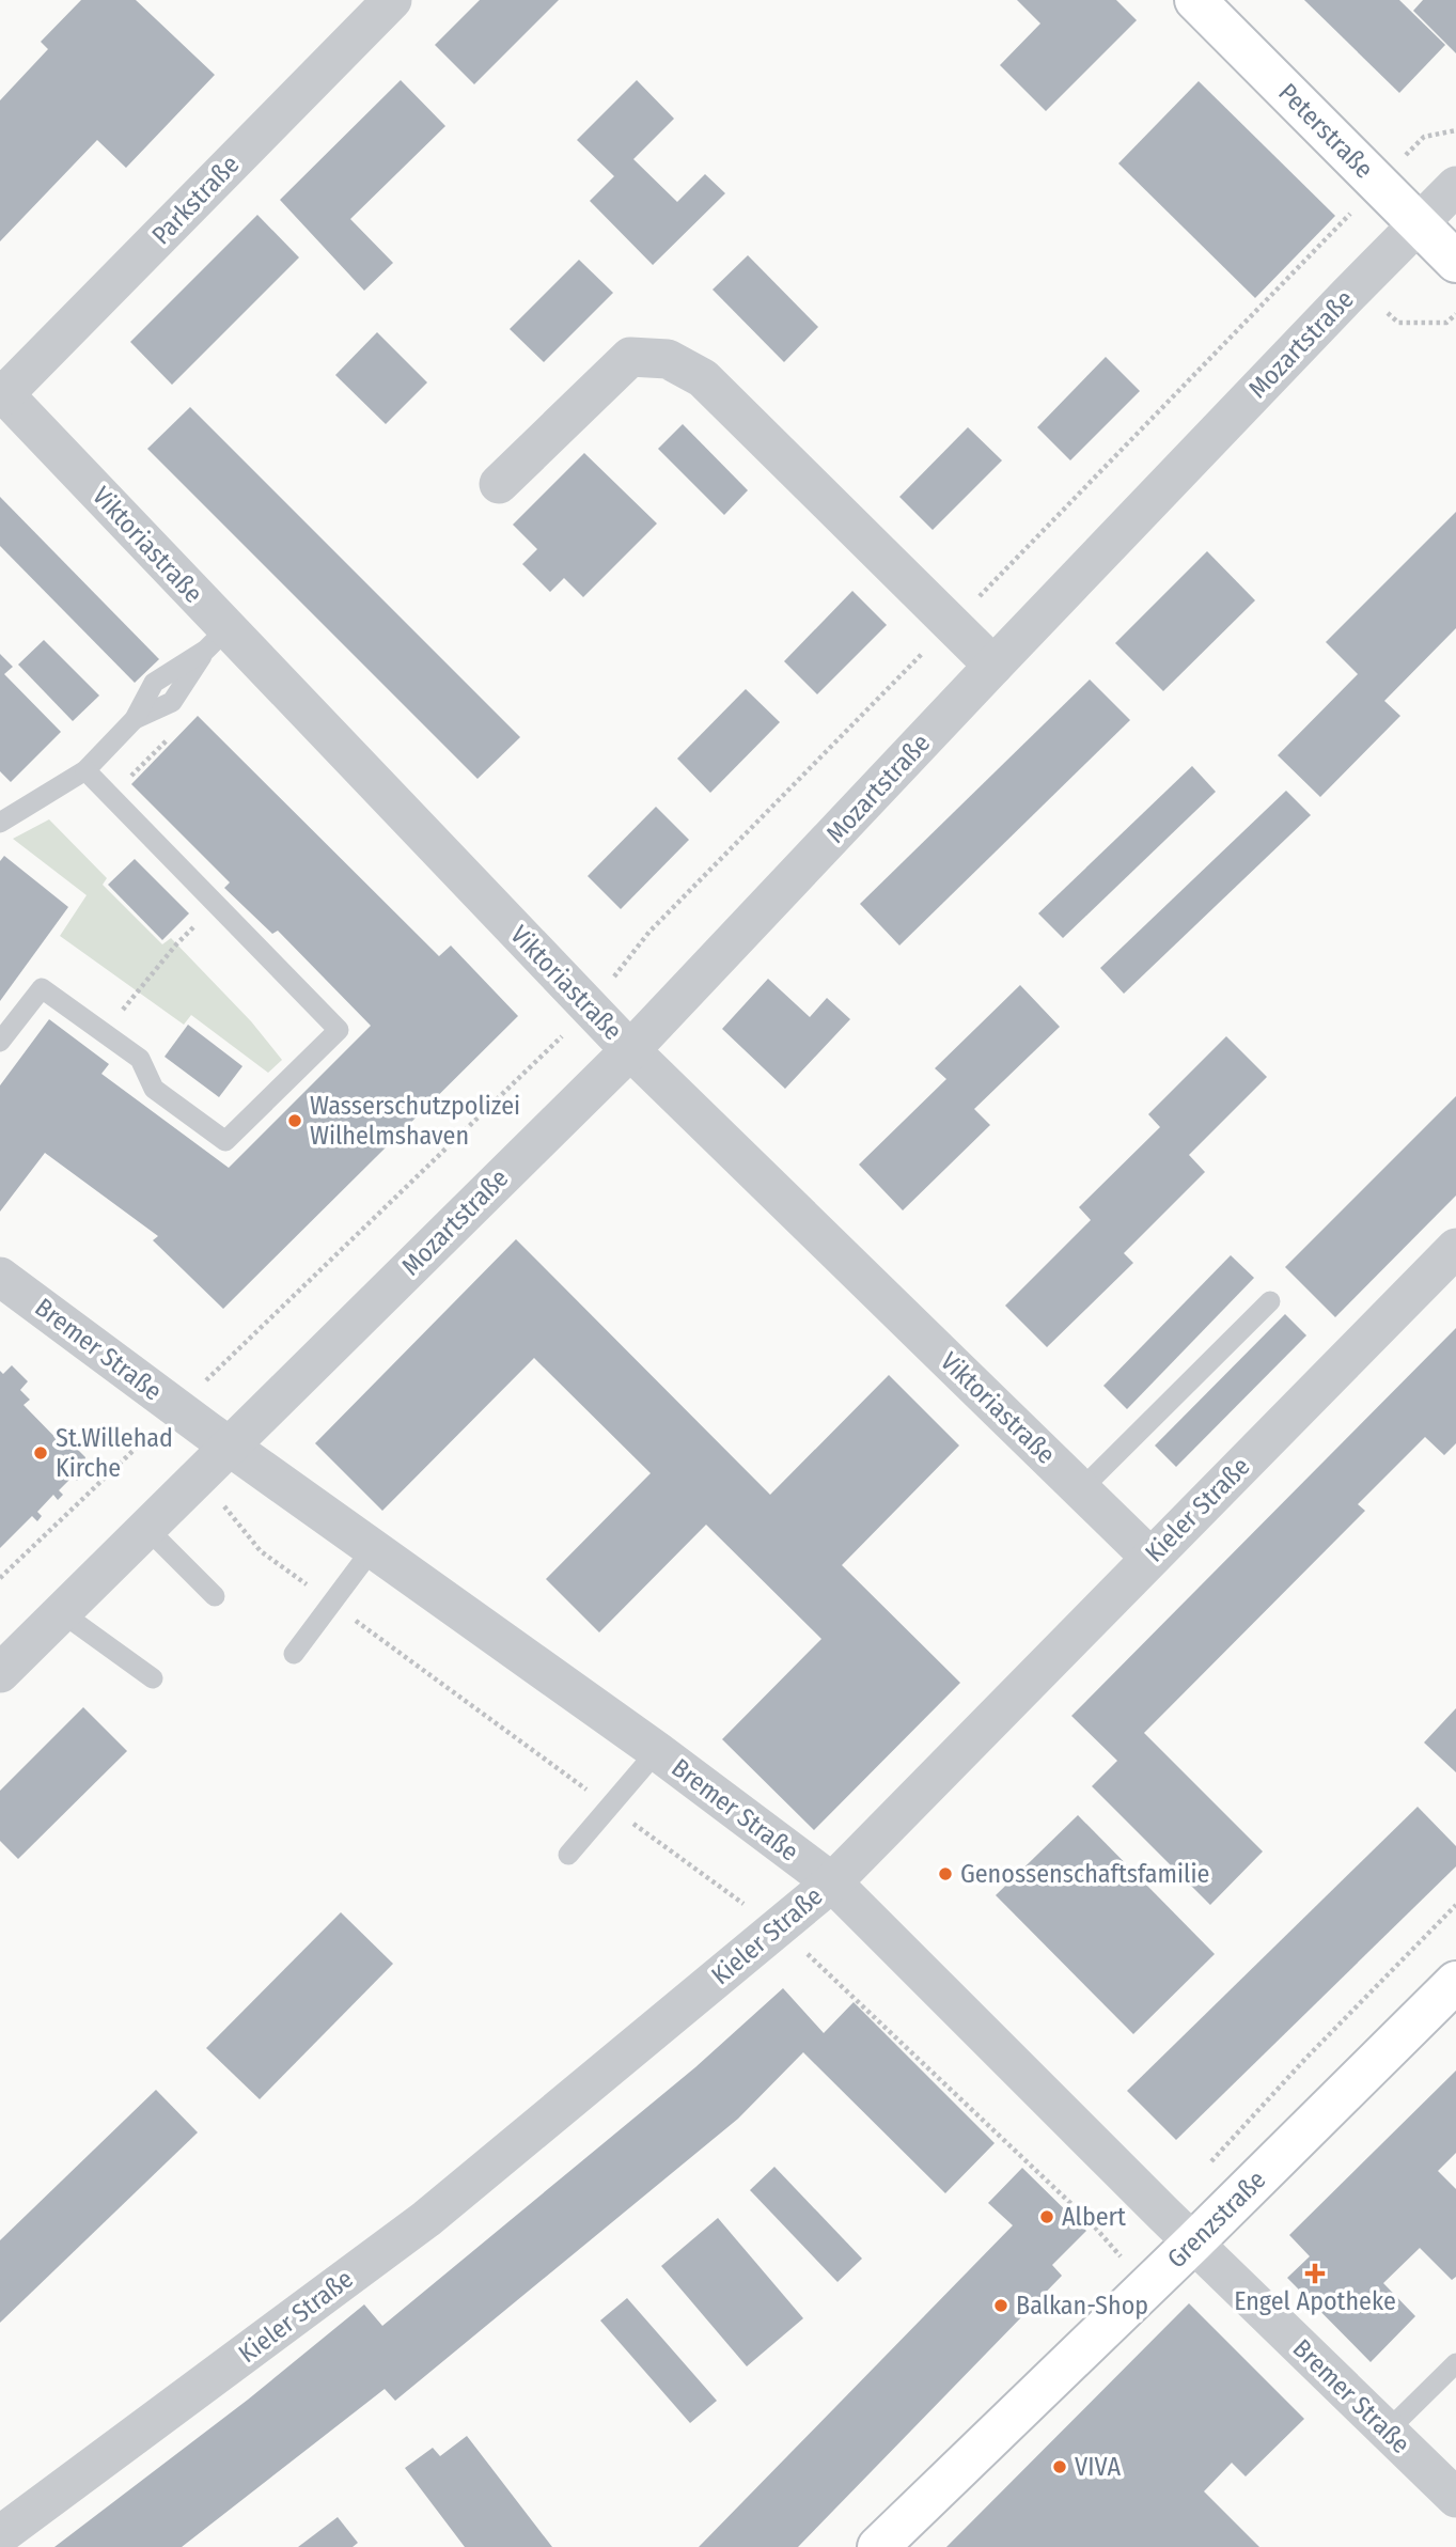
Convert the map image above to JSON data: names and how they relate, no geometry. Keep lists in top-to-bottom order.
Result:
{
  "streets": {
    "main road": ["Peterstraße", "Grenzstraße"],
    "street": [
      "Parkstraße",
      "Mozartstraße",
      "Viktoriastraße",
      "Bremer Straße",
      "Kieler Straße"
    ]
  },
  "crossings": [
    ["Peterstraße", "Mozartstraße"],
    ["Parkstraße", "Viktoriastraße"],
    ["Mozartstraße", "Viktoriastraße"],
    ["Mozartstraße", "Bremer Straße"],
    ["Viktoriastraße", "Kieler Straße"],
    ["Bremer Straße", "Kieler Straße"],
    ["Bremer Straße", "Grenzstraße"]
  ],
  "places": {
    "other": [
      "Wasserschutzpolizei Wilhelmshaven",
      "St.Willehad Kirche",
      "Genossenschaftsfamilie",
      "Albert",
      "Balkan-Shop",
      "VIVA"
    ],
    "health": ["Engel Apotheke"]
  }
}
